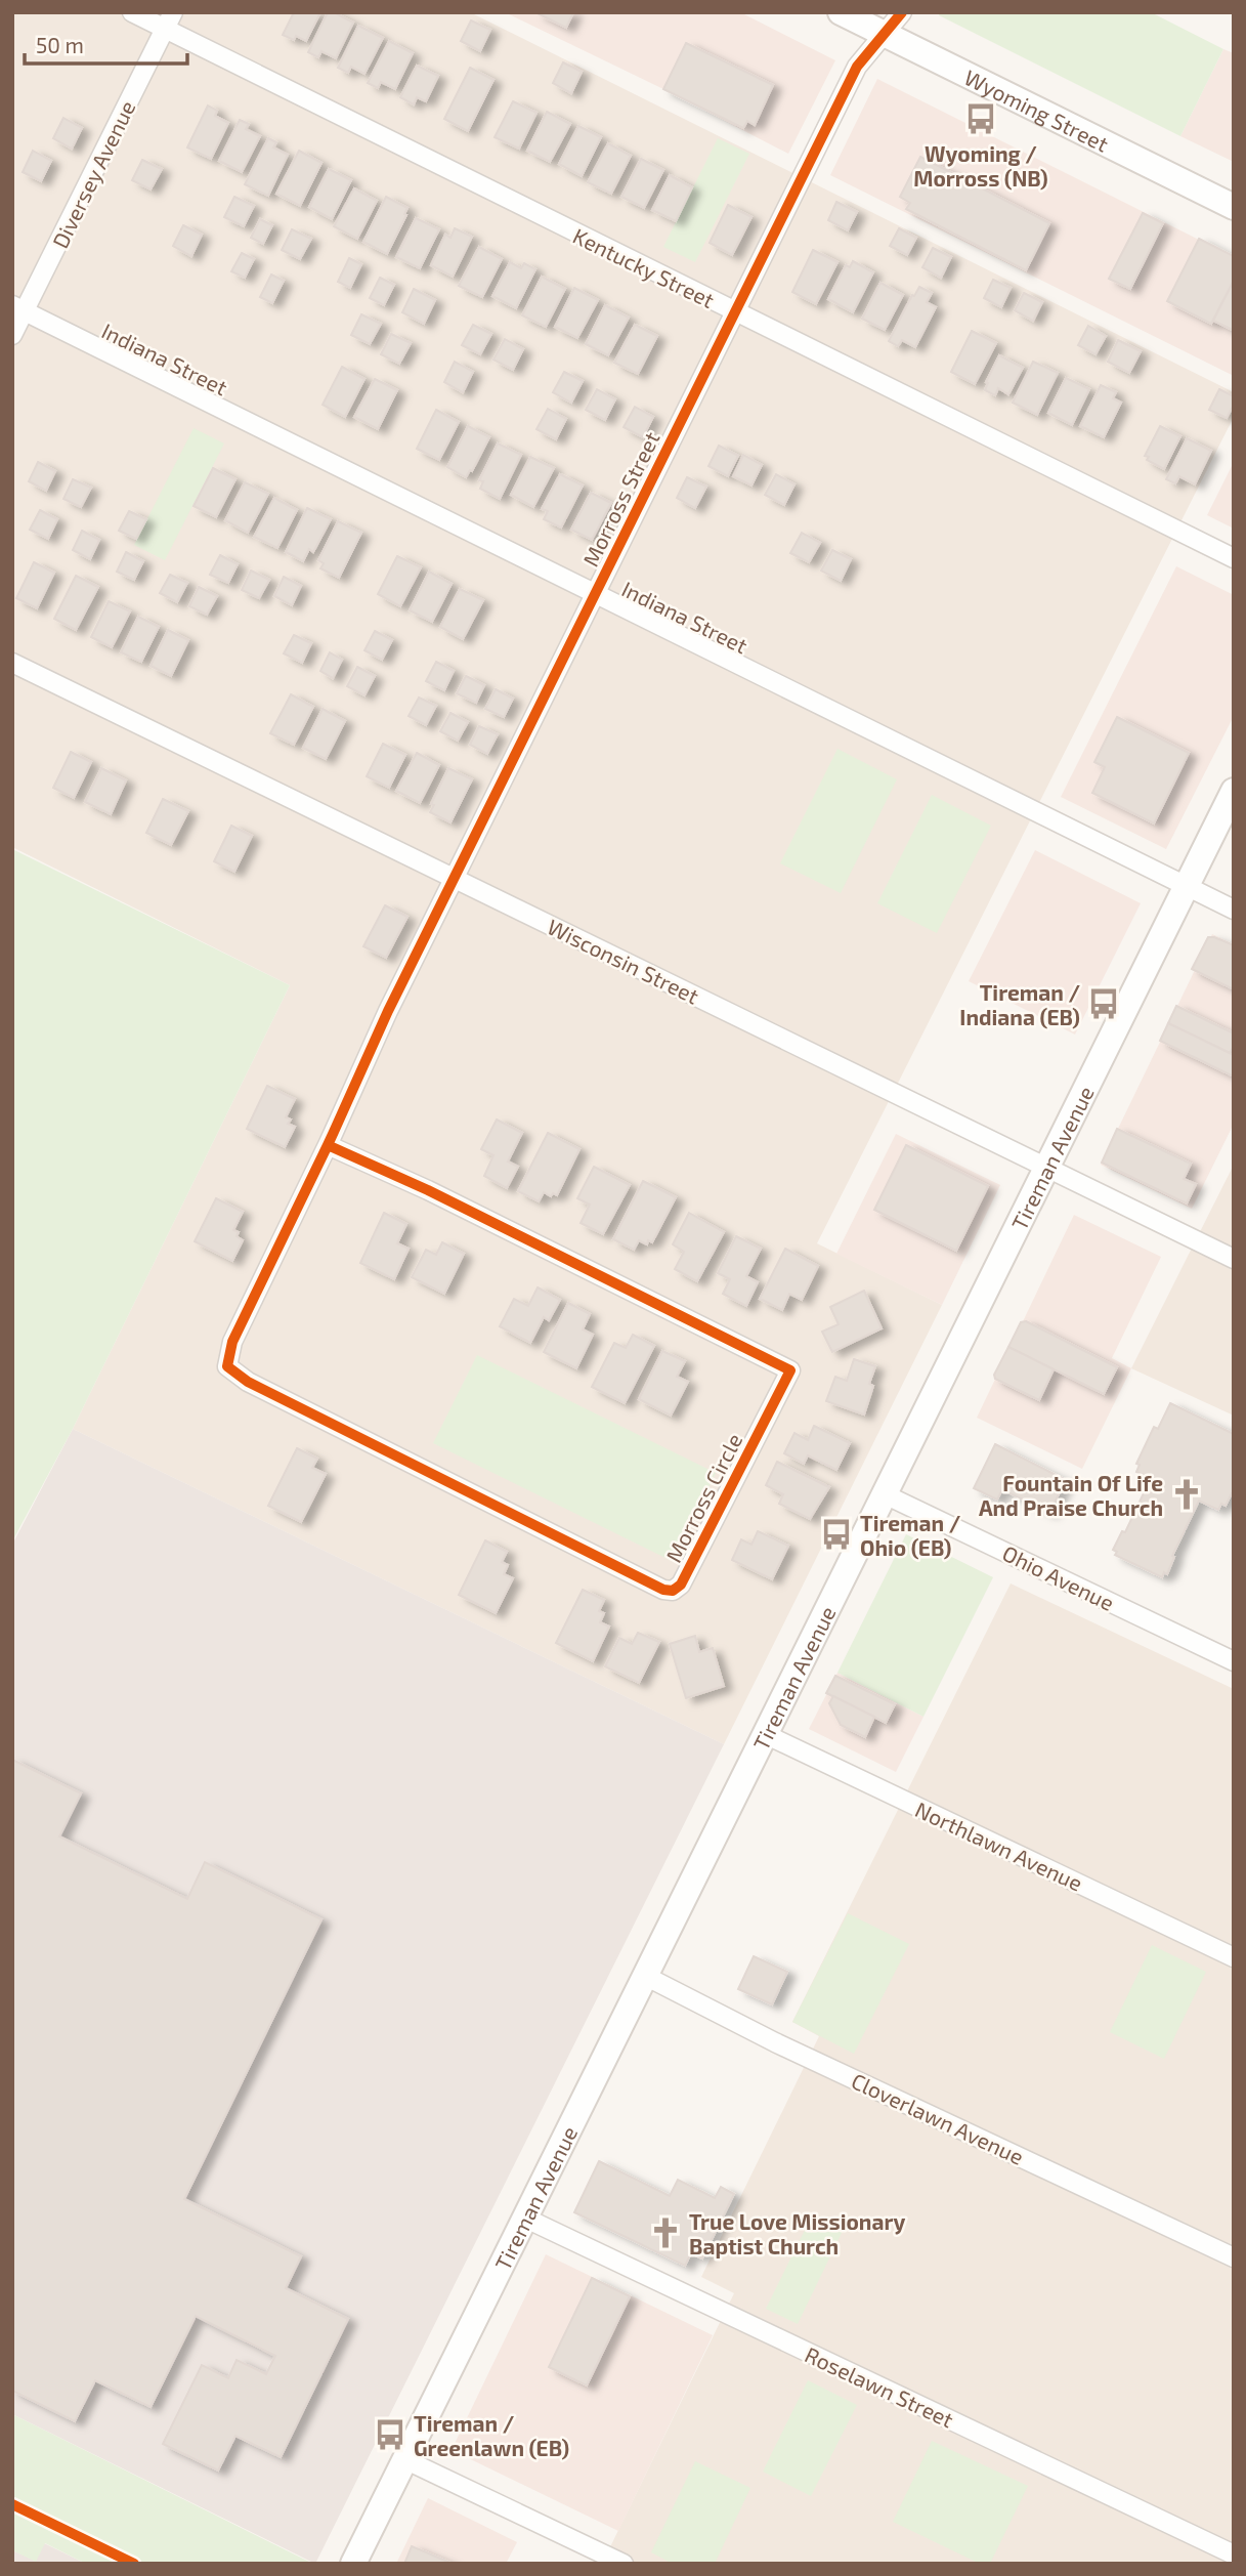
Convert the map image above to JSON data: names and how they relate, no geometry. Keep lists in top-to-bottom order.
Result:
{
  "streets": {
    "street": [
      "Wyoming Street",
      "Diversey Avenue",
      "Kentucky Street",
      "Indiana Street",
      "Morross Street",
      "Wisconsin Street",
      "Tireman Avenue",
      "Morross Circle",
      "Ohio Avenue",
      "Northlawn Avenue",
      "Cloverlawn Avenue",
      "Roselawn Street"
    ]
  },
  "crossings": [
    ["Wyoming Street", "Morross Street"],
    ["Diversey Avenue", "Kentucky Street"],
    ["Diversey Avenue", "Indiana Street"],
    ["Kentucky Street", "Morross Street"],
    ["Indiana Street", "Morross Street"],
    ["Indiana Street", "Tireman Avenue"],
    ["Morross Street", "Wisconsin Street"],
    ["Morross Street", "Morross Circle"],
    ["Wisconsin Street", "Tireman Avenue"],
    ["Tireman Avenue", "Ohio Avenue"],
    ["Tireman Avenue", "Northlawn Avenue"],
    ["Tireman Avenue", "Cloverlawn Avenue"],
    ["Tireman Avenue", "Roselawn Street"]
  ],
  "places": {
    "bus stop": [
      "Wyoming / Morross (NB)",
      "Tireman / Indiana (EB)",
      "Tireman / Ohio (EB)",
      "Tireman / Greenlawn (EB)"
    ],
    "church": ["Fountain Of Life And Praise Church", "True Love Missionary Baptist Church"]
  },
  "scale_bar": "50 m"
}
